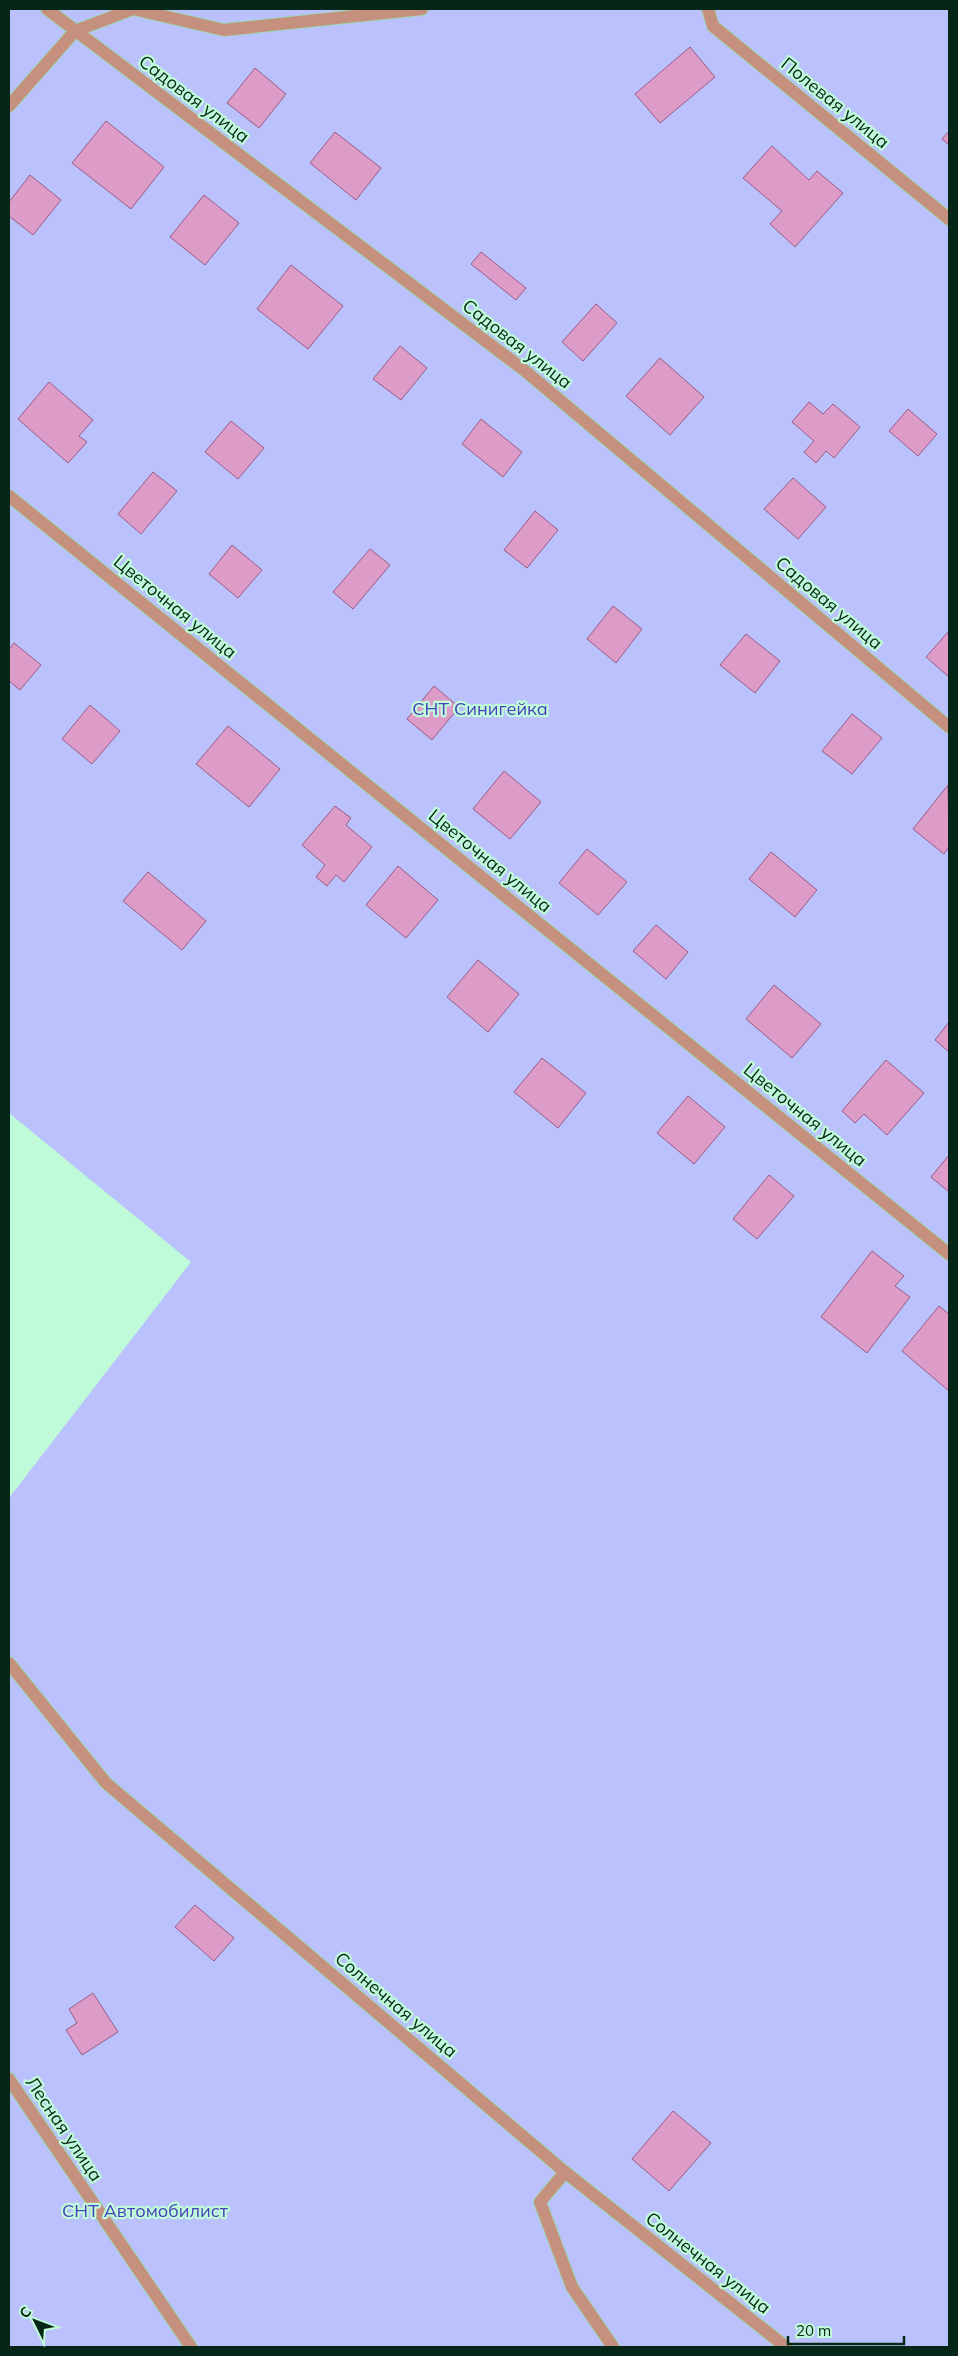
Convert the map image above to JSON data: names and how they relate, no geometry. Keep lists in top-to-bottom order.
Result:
{
  "streets": {
    "street": [
      "Садовая улица",
      "Полевая улица",
      "Цветочная улица",
      "Солнечная улица",
      "Лесная улица"
    ]
  },
  "parks": ["СНТ Синигейка", "СНТ Автомобилист"],
  "scale_bar": "20 m",
  "north": "top left"
}
